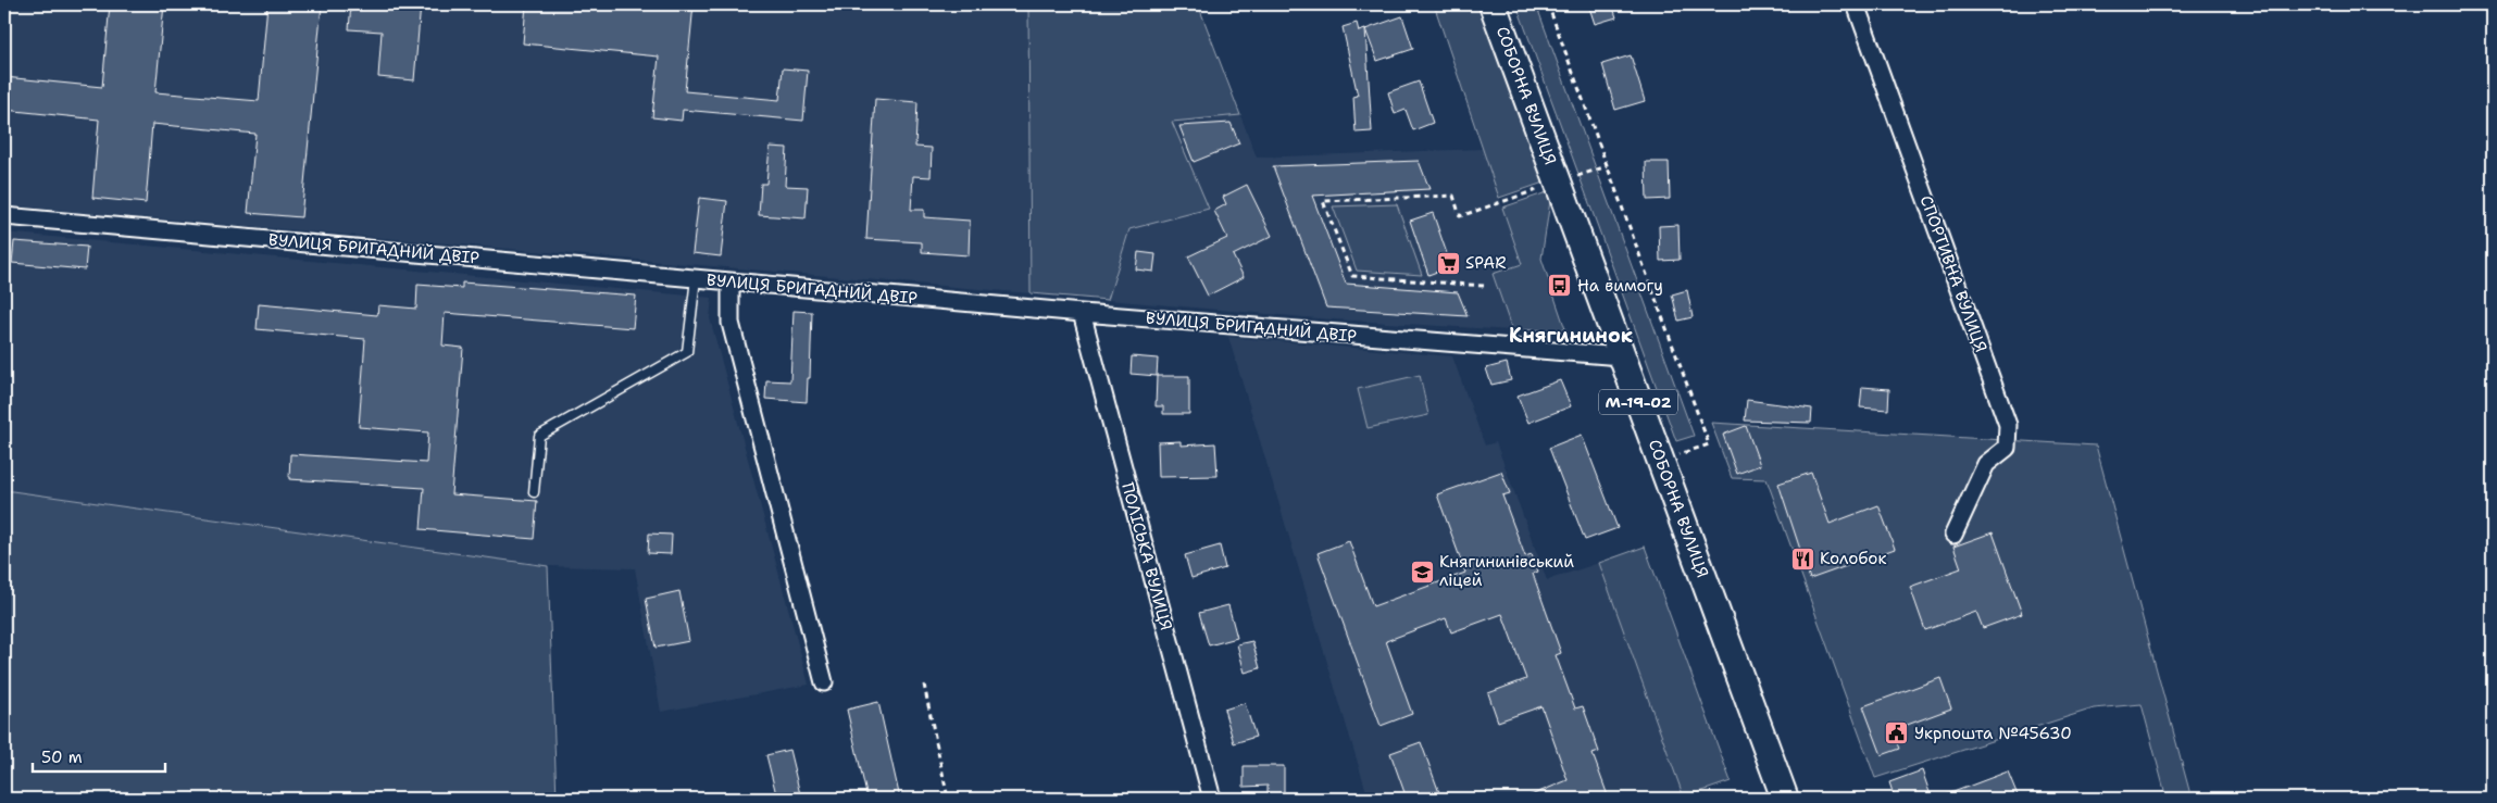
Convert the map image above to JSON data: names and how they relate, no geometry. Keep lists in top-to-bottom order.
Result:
{
  "streets": {
    "main road": ["СОБОРНА ВУЛИЦЯ", "М-19-02"],
    "street": ["ВУЛИЦЯ БРИГАДНИЙ ДВІР", "СПОРТИВНА ВУЛИЦЯ", "ПОЛІСЬКА ВУЛИЦЯ"]
  },
  "crossings": [
    ["СОБОРНА ВУЛИЦЯ", "ВУЛИЦЯ БРИГАДНИЙ ДВІР"],
    ["ВУЛИЦЯ БРИГАДНИЙ ДВІР", "ПОЛІСЬКА ВУЛИЦЯ"]
  ],
  "districts": ["Княгининок"],
  "places": {
    "supermarket": ["SPAR"],
    "bus stop": ["На вимогу"],
    "restaurant": ["Колобок"],
    "school or university": ["Княгининівський ліцей"],
    "public building": ["Укрпошта №45630"]
  },
  "scale_bar": "50 m"
}
